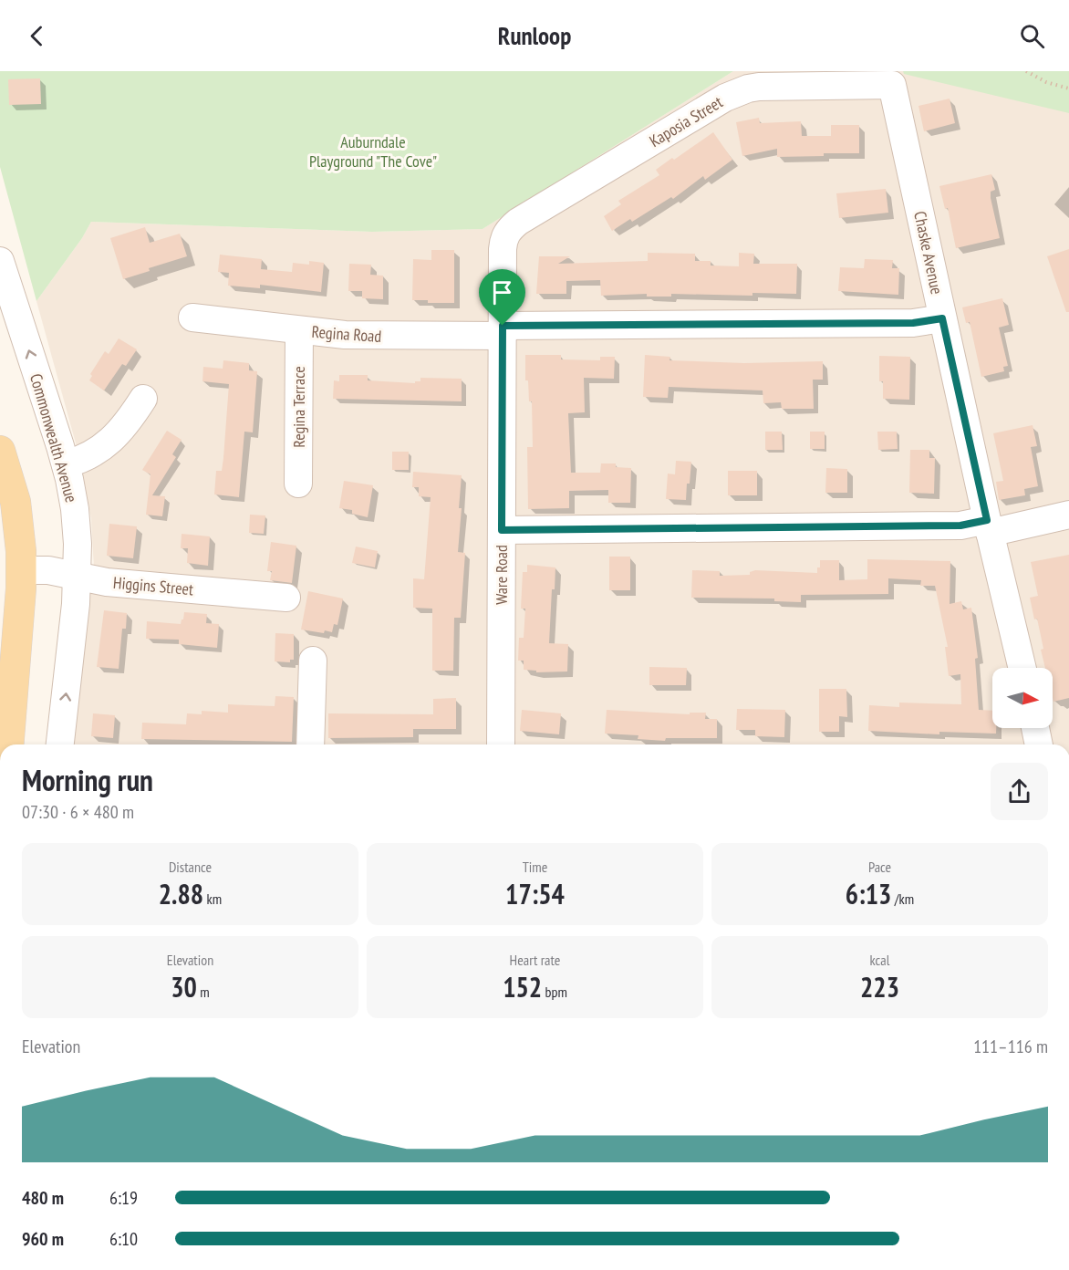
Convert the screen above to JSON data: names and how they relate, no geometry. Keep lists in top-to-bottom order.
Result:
{
  "streets": {
    "street": [
      "Kaposia Street",
      "Chaske Avenue",
      "Regina Road",
      "Regina Terrace",
      "Commonwealth Avenue",
      "Ware Road",
      "Higgins Street"
    ]
  },
  "crossings": [
    ["Kaposia Street", "Chaske Avenue"],
    ["Kaposia Street", "Ware Road"],
    ["Chaske Avenue", "Regina Road"],
    ["Regina Road", "Regina Terrace"],
    ["Regina Road", "Ware Road"],
    ["Commonwealth Avenue", "Higgins Street"]
  ],
  "one_way": ["Commonwealth Avenue"],
  "parks": ["Auburndale Playground \"The Cove\""],
  "north": "right",
  "page": {
    "header": "Runloop",
    "heading": ["Morning run", "07:30 · 6 × 480 m"],
    "stats": [
      ["Distance", "2.88 km"],
      ["Time", "17:54"],
      ["Pace", "6:13 /km"],
      ["Elevation", "30 m"],
      ["Heart rate", "152 bpm"],
      ["kcal", "223"]
    ],
    "chart": ["Elevation", "111–116 m"],
    "list": [
      {
        "name": "480 m",
        "note": "6:19"
      },
      {
        "name": "960 m",
        "note": "6:10"
      }
    ]
  }
}
